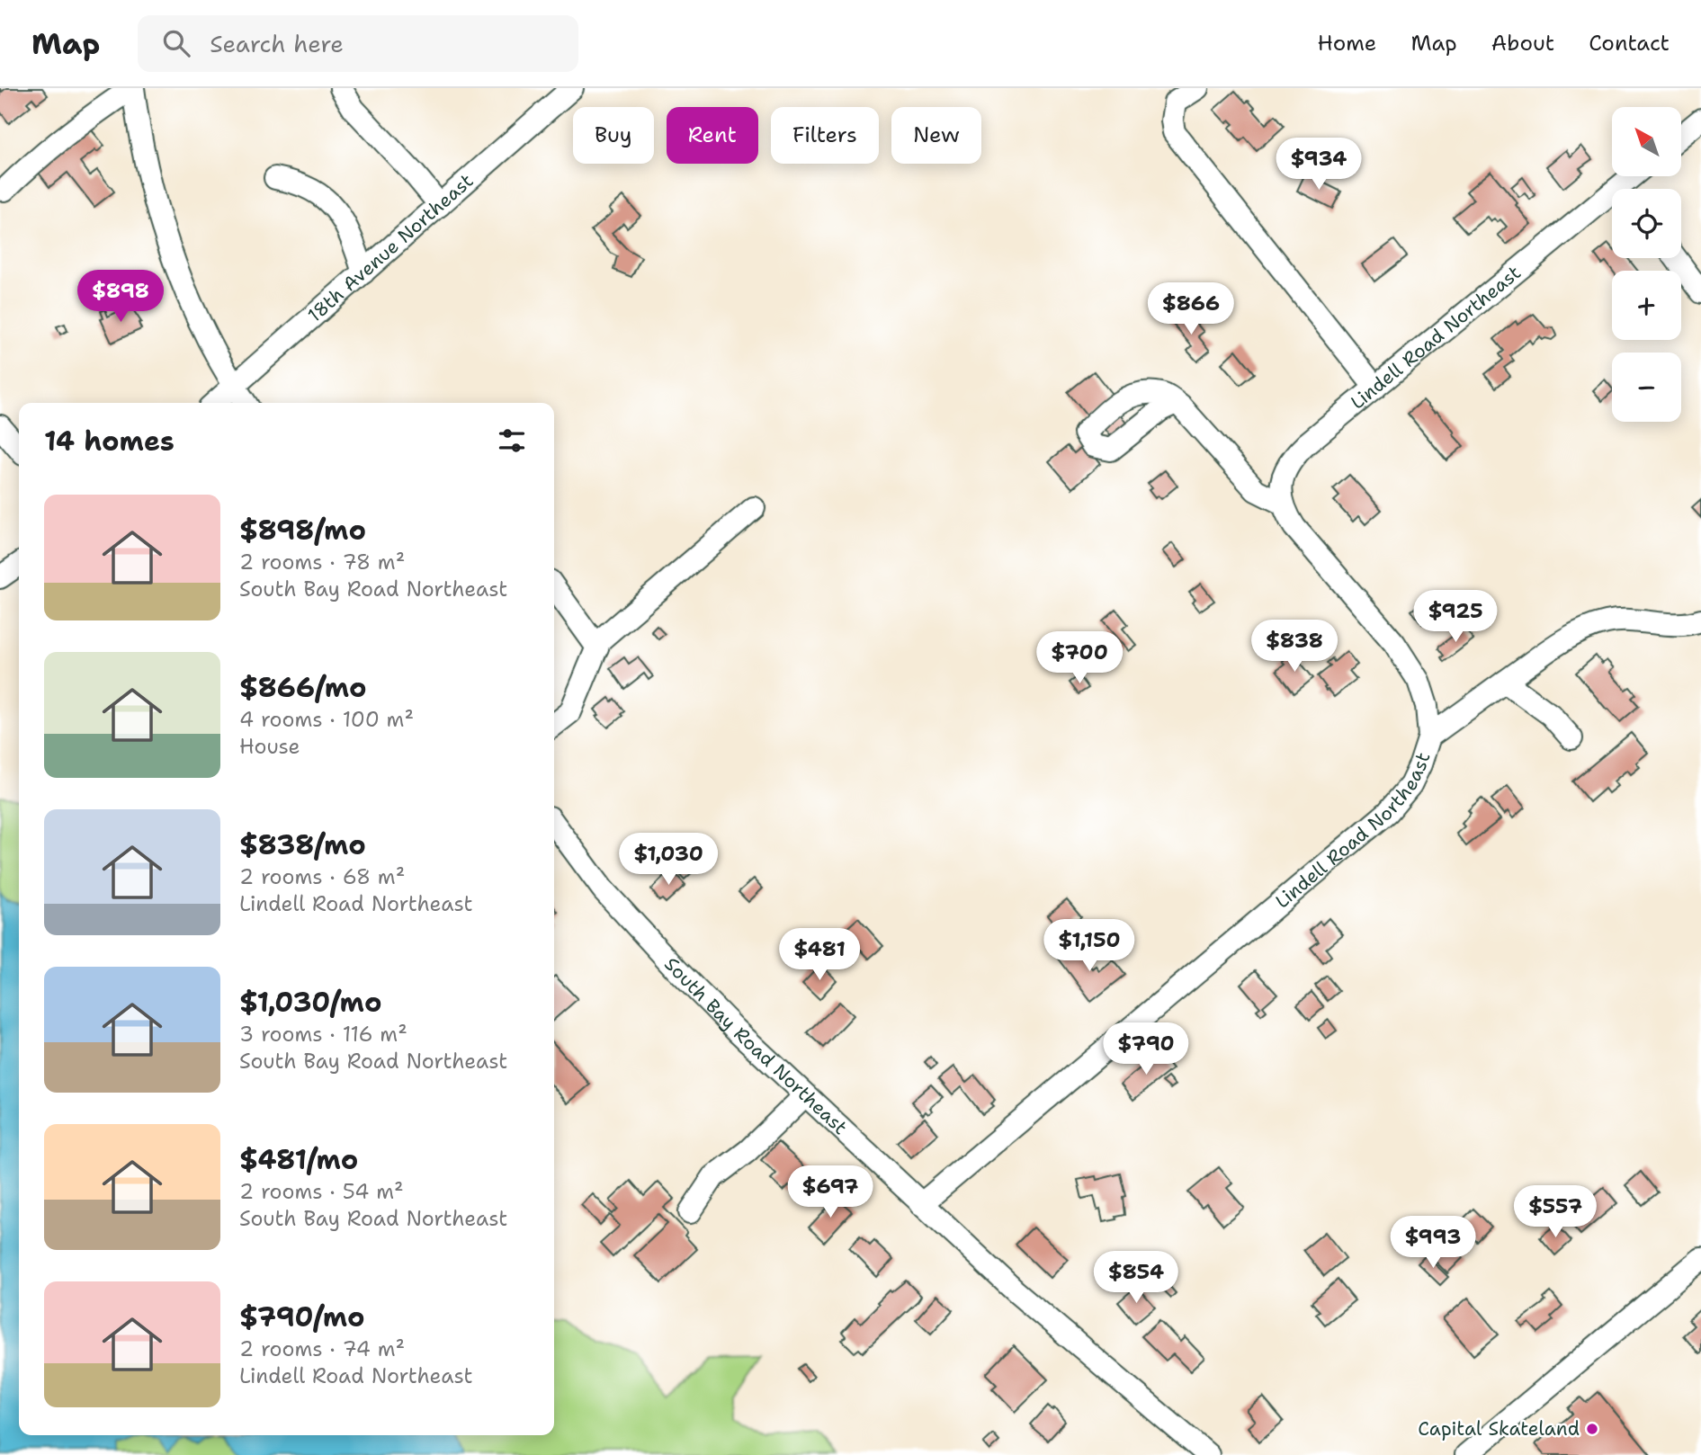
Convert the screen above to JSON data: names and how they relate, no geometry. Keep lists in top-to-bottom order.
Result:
{
  "streets": {
    "street": ["18th Avenue Northeast", "Lindell Road Northeast", "South Bay Road Northeast"]
  },
  "crossings": [
    ["Lindell Road Northeast", "South Bay Road Northeast"]
  ],
  "places": ["Capital Skateland"],
  "north": "top left",
  "page": {
    "header": "Map",
    "search": "Search here",
    "nav": [
      "Home",
      "Map",
      "About",
      "Contact"
    ],
    "map_buttons": ["+", "−"],
    "chip": [
      "Buy",
      "Rent",
      "Filters",
      "New"
    ],
    "price": [
      "$934",
      "$898",
      "$866",
      "$925",
      "$838",
      "$700",
      "$1,030",
      "$1,150",
      "$481",
      "$790",
      "$697",
      "$557",
      "$993",
      "$854"
    ],
    "heading": "14 homes",
    "list": [
      {
        "name": "$898/mo",
        "note": "2 rooms · 78 m² · South Bay Road Northeast"
      },
      {
        "name": "$866/mo",
        "note": "4 rooms · 100 m² · House"
      },
      {
        "name": "$838/mo",
        "note": "2 rooms · 68 m² · Lindell Road Northeast"
      },
      {
        "name": "$1,030/mo",
        "note": "3 rooms · 116 m² · South Bay Road Northeast"
      },
      {
        "name": "$481/mo",
        "note": "2 rooms · 54 m² · South Bay Road Northeast"
      },
      {
        "name": "$790/mo",
        "note": "2 rooms · 74 m² · Lindell Road Northeast"
      }
    ]
  }
}
